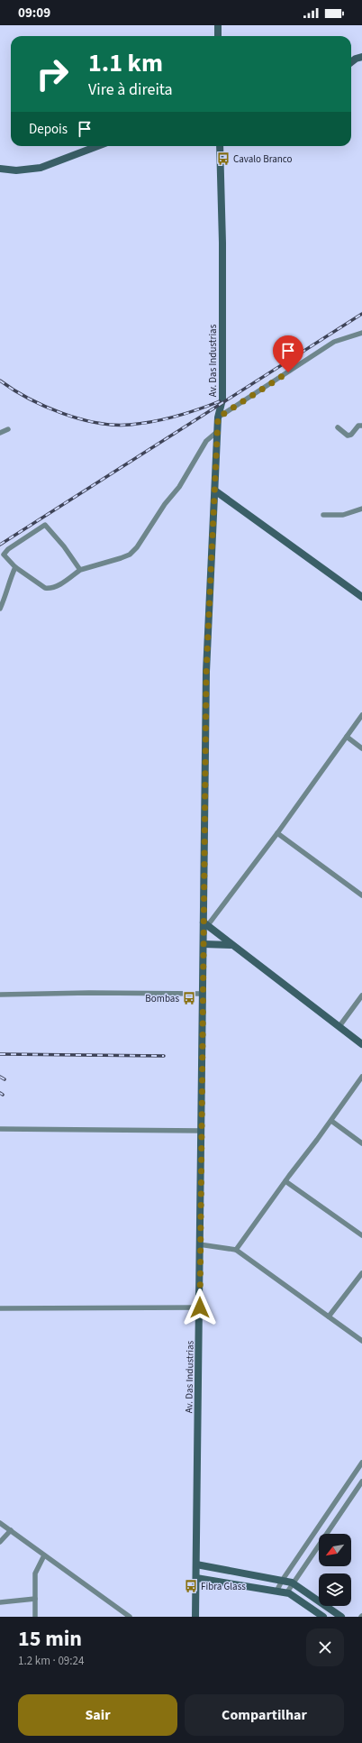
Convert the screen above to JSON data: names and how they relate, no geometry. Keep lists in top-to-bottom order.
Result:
{
  "streets": {
    "main road": ["Av. Das Industrias"]
  },
  "places": {
    "bus stop": ["Cavalo Branco", "Bombas", "Fibra Glass"]
  },
  "north": "bottom left",
  "page": {
    "status": "09:09",
    "turn": ["1.1 km", "Vire à direita"],
    "then": "Depois",
    "heading": ["15 min", "1.2 km · 09:24"],
    "buttons": ["Sair", "Compartilhar"]
  }
}
